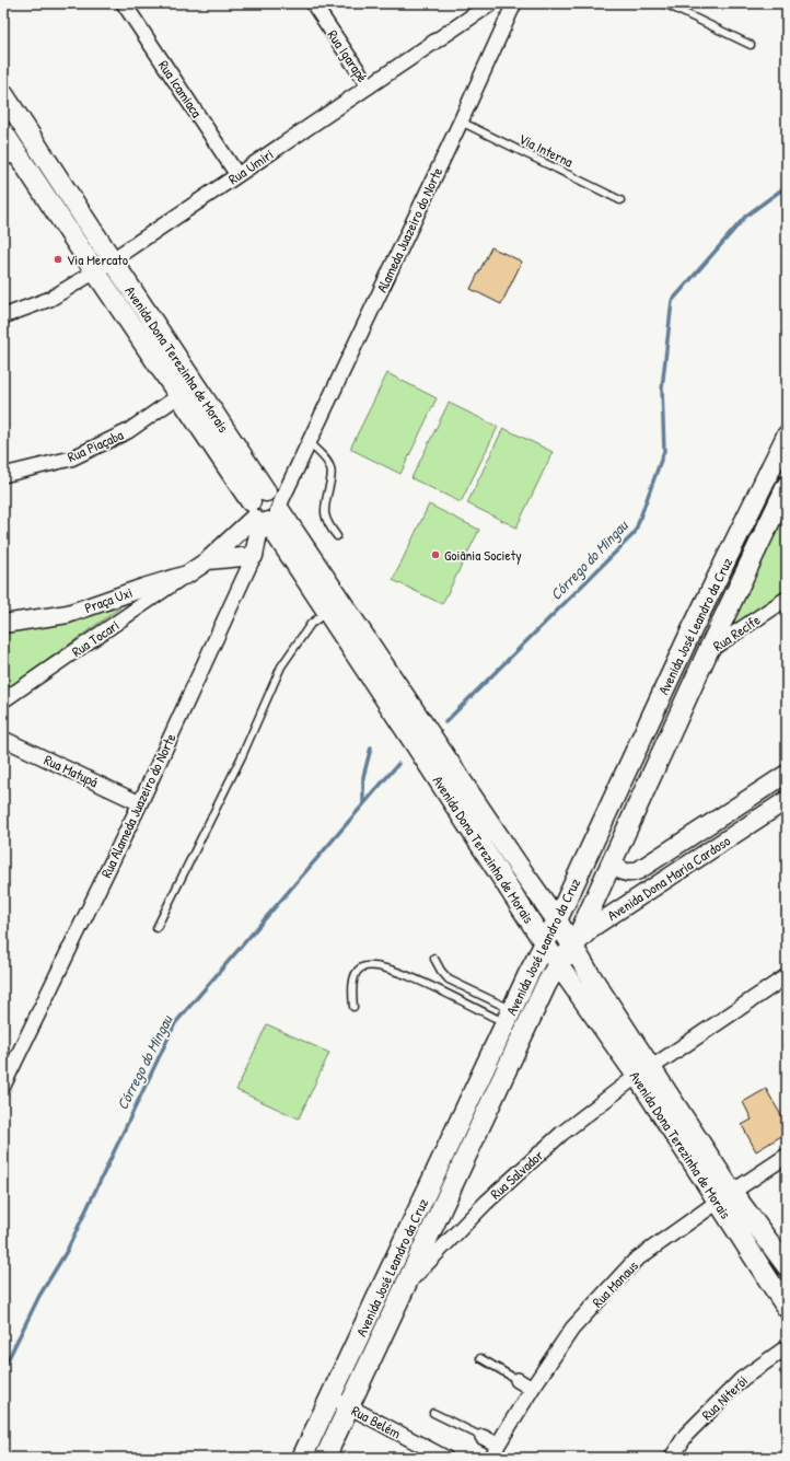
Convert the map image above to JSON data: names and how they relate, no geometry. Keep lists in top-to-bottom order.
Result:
{
  "streets": {
    "main road": ["Avenida Dona Terezinha de Morais", "Avenida José Leandro da Cruz", "Avenida Dona Maria Cardoso"],
    "street": [
      "Rua Igarapé",
      "Rua Icamiaca",
      "Rua Umiri",
      "Alameda Juazeiro do Norte",
      "Rua Piaçaba",
      "Praça Uxi",
      "Rua Recife",
      "Rua Tocari",
      "Rua Matupá",
      "Rua Alameda Juazeiro do Norte",
      "Rua Salvador",
      "Rua Manaus",
      "Rua Niterói",
      "Rua Belém"
    ],
    "lane": ["Via Interna"]
  },
  "crossings": [
    ["Rua Igarapé", "Rua Umiri"],
    ["Rua Icamiaca", "Rua Umiri"],
    ["Via Interna", "Alameda Juazeiro do Norte"],
    ["Rua Umiri", "Avenida Dona Terezinha de Morais"],
    ["Alameda Juazeiro do Norte", "Avenida Dona Terezinha de Morais"],
    ["Alameda Juazeiro do Norte", "Praça Uxi"],
    ["Alameda Juazeiro do Norte", "Rua Alameda Juazeiro do Norte"],
    ["Avenida Dona Terezinha de Morais", "Rua Piaçaba"],
    ["Avenida Dona Terezinha de Morais", "Praça Uxi"],
    ["Avenida Dona Terezinha de Morais", "Avenida José Leandro da Cruz"],
    ["Avenida Dona Terezinha de Morais", "Rua Alameda Juazeiro do Norte"],
    ["Avenida Dona Terezinha de Morais", "Avenida Dona Maria Cardoso"],
    ["Avenida Dona Terezinha de Morais", "Rua Salvador"],
    ["Avenida Dona Terezinha de Morais", "Rua Manaus"],
    ["Praça Uxi", "Rua Tocari"],
    ["Praça Uxi", "Rua Alameda Juazeiro do Norte"],
    ["Avenida José Leandro da Cruz", "Rua Recife"],
    ["Avenida José Leandro da Cruz", "Avenida Dona Maria Cardoso"],
    ["Avenida José Leandro da Cruz", "Rua Salvador"],
    ["Avenida José Leandro da Cruz", "Rua Belém"],
    ["Rua Matupá", "Rua Alameda Juazeiro do Norte"]
  ],
  "water": ["Córrego do Mingau"],
  "places": ["Via Mercato", "Goiânia Society"]
}
